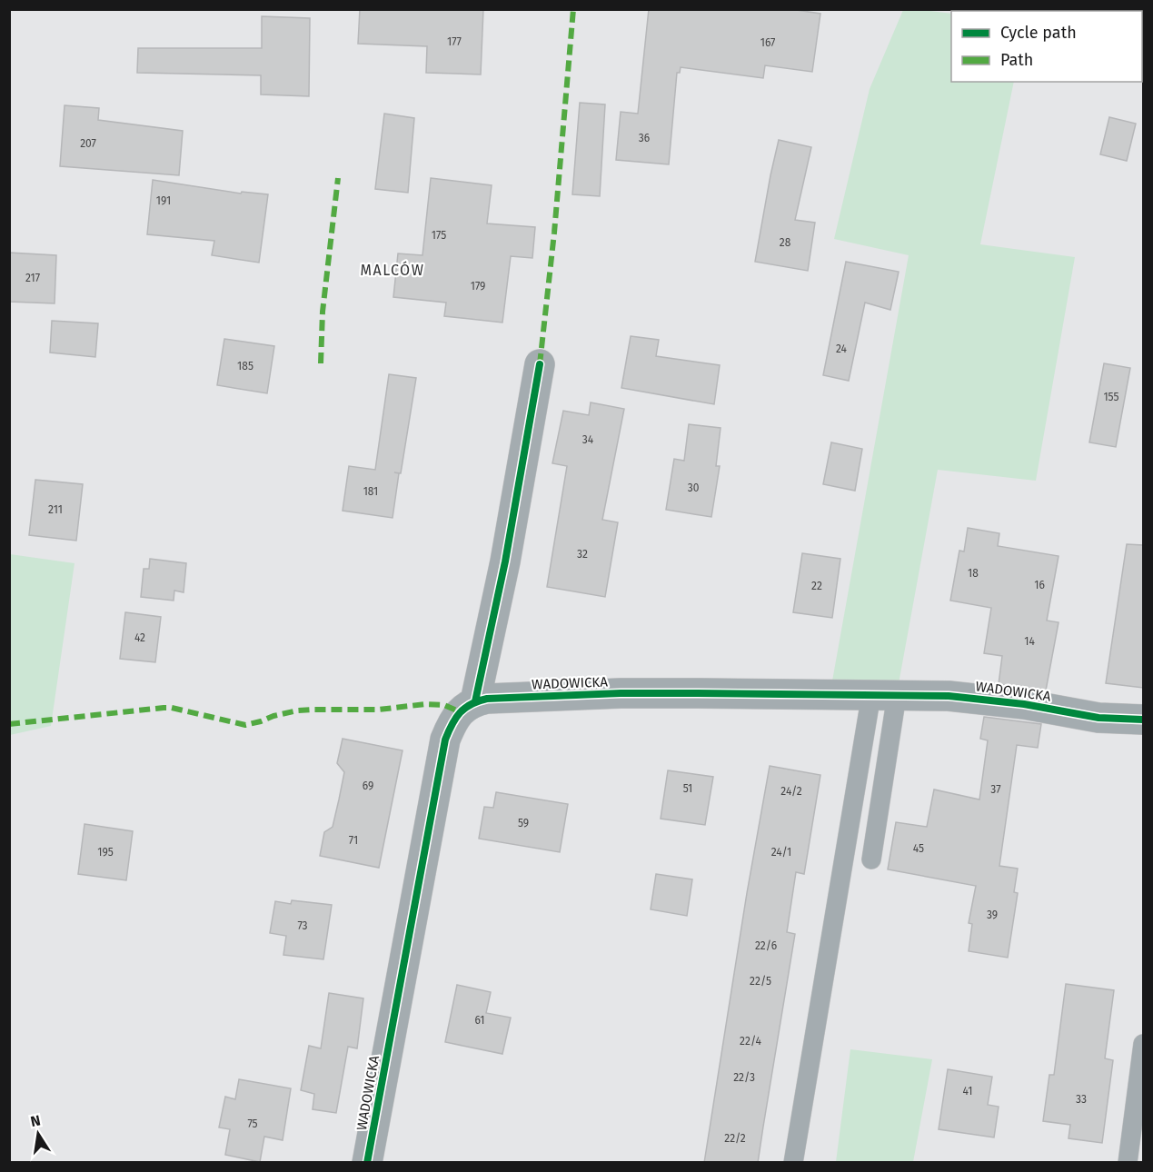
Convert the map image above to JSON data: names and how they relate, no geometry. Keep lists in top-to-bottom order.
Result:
{
  "streets": {
    "street": ["WADOWICKA"]
  },
  "districts": ["MALCÓW"],
  "house_numbers": [
    "177",
    "167",
    "36",
    "207",
    "191",
    "175",
    "28",
    "217",
    "179",
    "24",
    "185",
    "155",
    "34",
    "30",
    "181",
    "211",
    "32",
    "18",
    "16",
    "22",
    "42",
    "14",
    "69",
    "51",
    "37",
    "24/2",
    "59",
    "71",
    "45",
    "195",
    "24/1",
    "39",
    "73",
    "22/6",
    "22/5",
    "61",
    "22/4",
    "22/3",
    "41",
    "33",
    "75",
    "22/2"
  ],
  "legend": ["Cycle path", "Path"],
  "north": "top"
}
